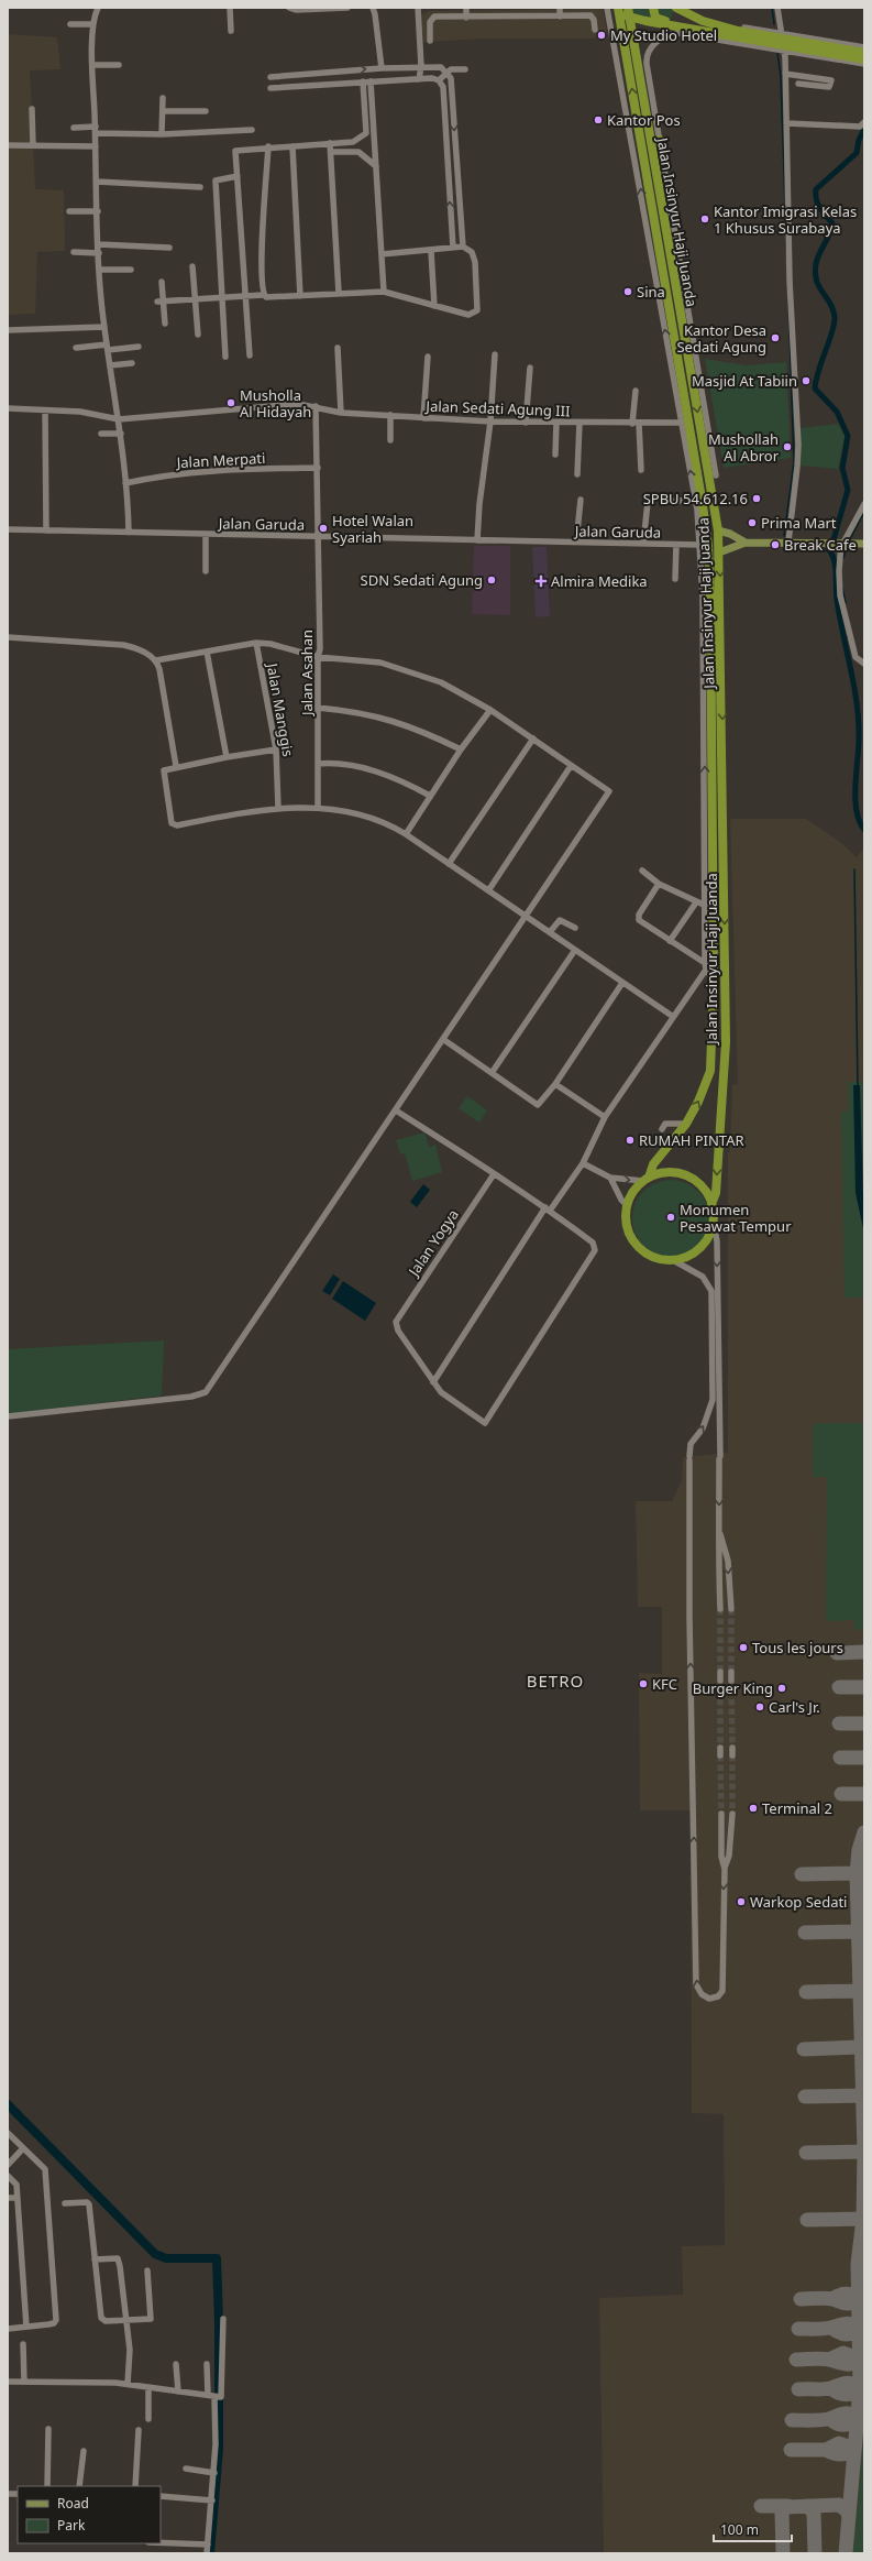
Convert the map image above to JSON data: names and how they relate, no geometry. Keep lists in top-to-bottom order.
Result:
{
  "streets": {
    "highway": ["Jalan Insinyur Haji Juanda"],
    "street": [
      "Jalan Sedati Agung III",
      "Jalan Merpati",
      "Jalan Garuda",
      "Jalan Asahan",
      "Jalan Manggis",
      "Jalan Yogya"
    ]
  },
  "crossings": [
    ["Jalan Insinyur Haji Juanda", "Jalan Sedati Agung III"],
    ["Jalan Insinyur Haji Juanda", "Jalan Garuda"],
    ["Jalan Sedati Agung III", "Jalan Asahan"],
    ["Jalan Merpati", "Jalan Asahan"],
    ["Jalan Garuda", "Jalan Asahan"]
  ],
  "districts": ["BETRO"],
  "places": {
    "other": [
      "My Studio Hotel",
      "Kantor Pos",
      "Kantor Imigrasi Kelas 1 Khusus Surabaya",
      "Sina",
      "Kantor Desa Sedati Agung",
      "Masjid At Tabiin",
      "Musholla Al Hidayah",
      "Mushollah Al Abror",
      "SPBU 54.612.16",
      "Prima Mart",
      "Hotel Walan Syariah",
      "Break Cafe",
      "SDN Sedati Agung",
      "RUMAH PINTAR",
      "Monumen Pesawat Tempur",
      "Tous les jours",
      "KFC",
      "Burger King",
      "Carl's Jr.",
      "Terminal 2",
      "Warkop Sedati"
    ],
    "health": ["Almira Medika"]
  },
  "legend": ["Road", "Park"],
  "scale_bar": "100 m"
}
